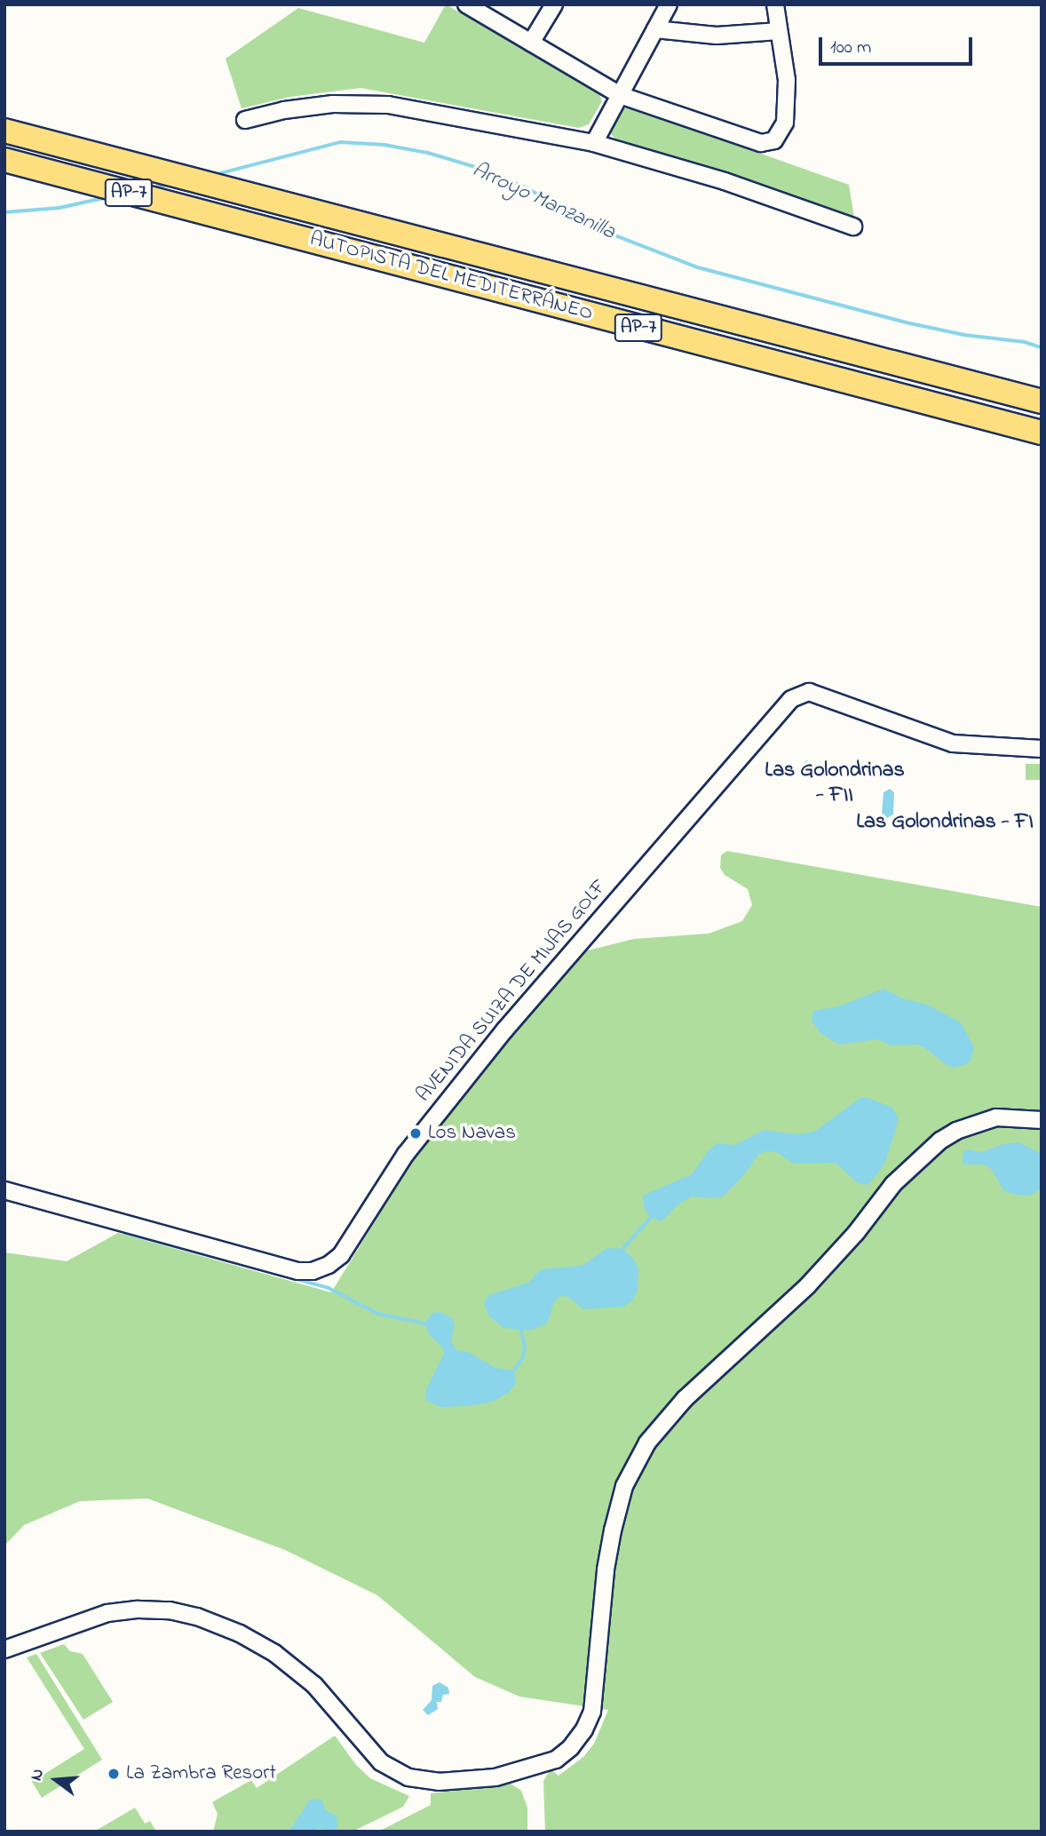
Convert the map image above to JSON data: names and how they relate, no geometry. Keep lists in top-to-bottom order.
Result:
{
  "streets": {
    "highway": ["AP-7", "AUTOPISTA DEL MEDITERRÁNEO"],
    "street": ["AVENIDA SUIZA DE MIJAS GOLF"]
  },
  "districts": ["Las Golondrinas - FII", "Las Golondrinas - FI"],
  "water": ["Arroyo Manzanilla"],
  "places": ["Los Navas", "La Zambra Resort"],
  "scale_bar": "100 m",
  "north": "left"
}
